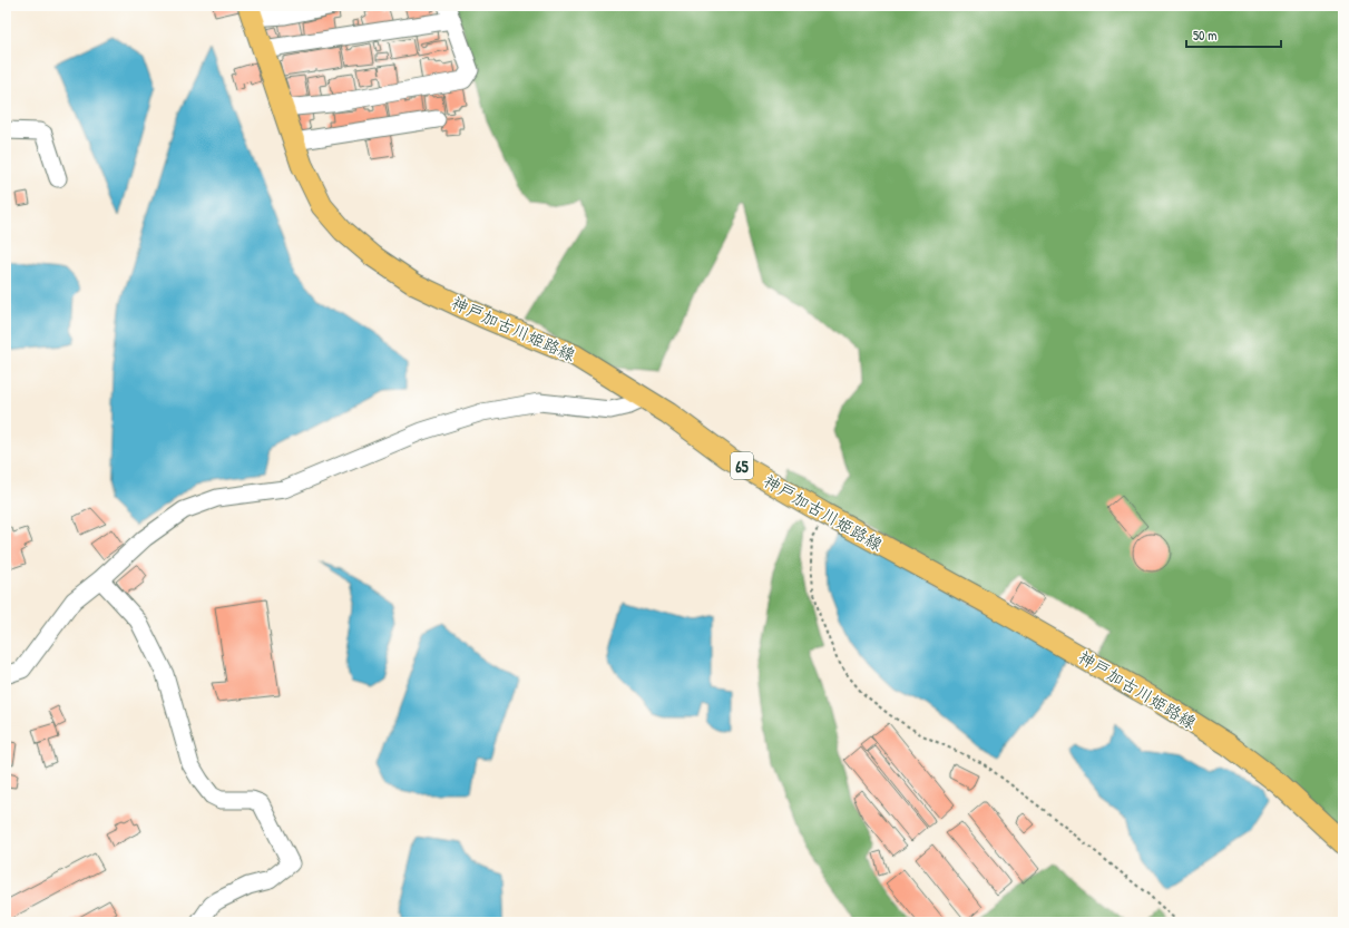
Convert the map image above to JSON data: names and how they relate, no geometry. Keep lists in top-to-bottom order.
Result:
{
  "streets": {
    "main road": ["神戸加古川姫路線", "65"]
  },
  "scale_bar": "50 m"
}
